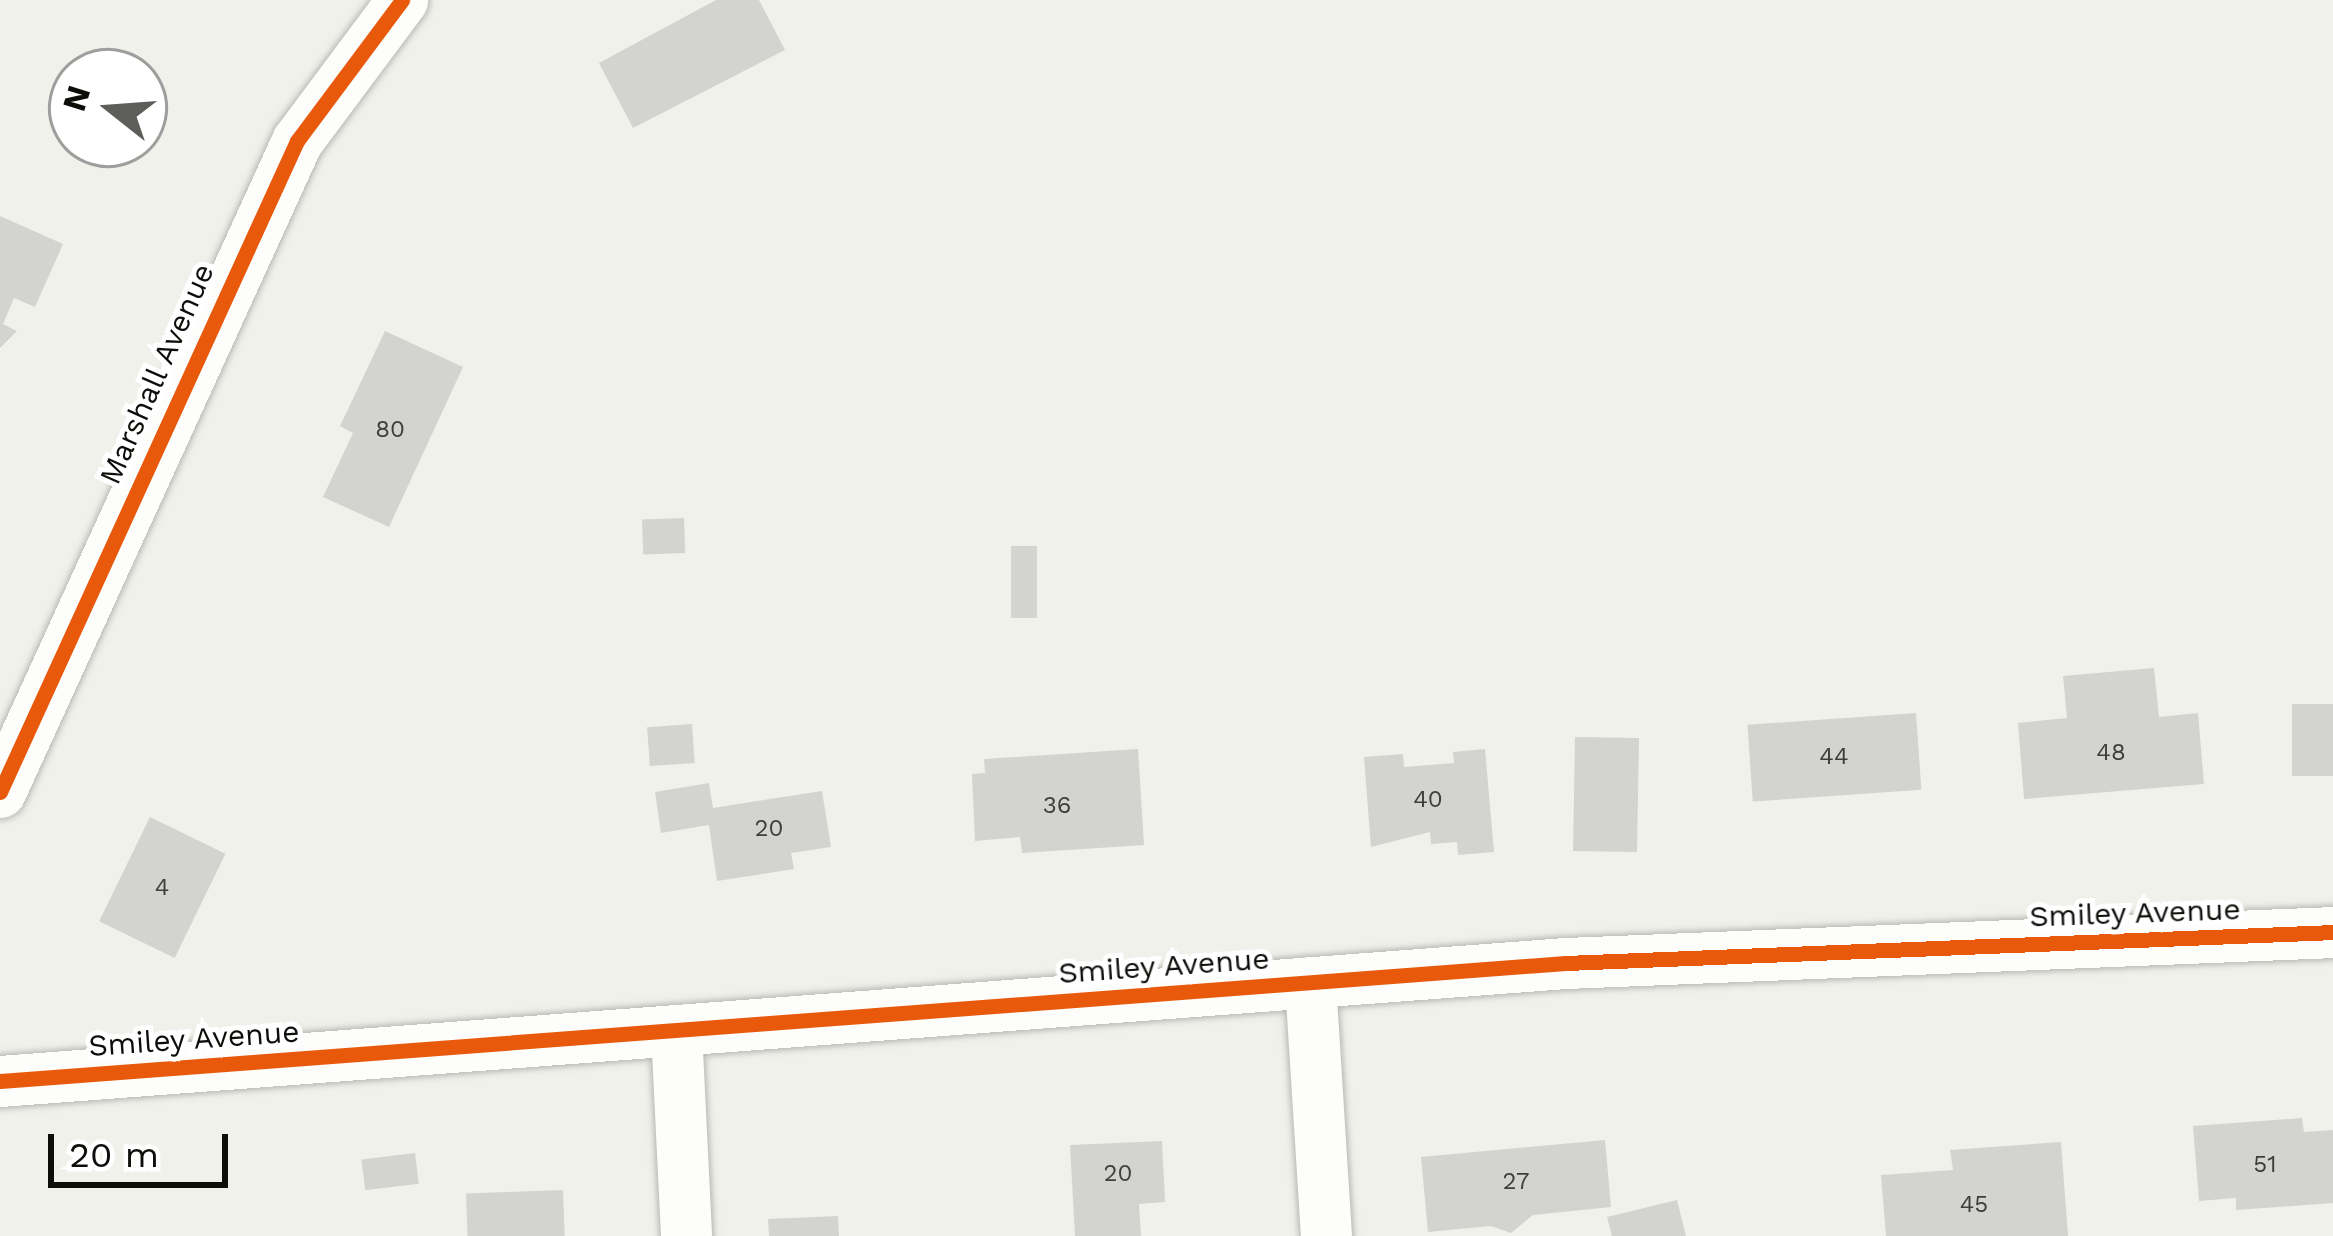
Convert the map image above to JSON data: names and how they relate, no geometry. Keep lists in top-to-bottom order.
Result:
{
  "streets": {
    "street": ["Marshall Avenue", "Smiley Avenue"]
  },
  "house_numbers": [
    "80",
    "48",
    "44",
    "40",
    "36",
    "20",
    "4",
    "51",
    "20",
    "27",
    "45"
  ],
  "scale_bar": "20 m",
  "north": "left"
}
